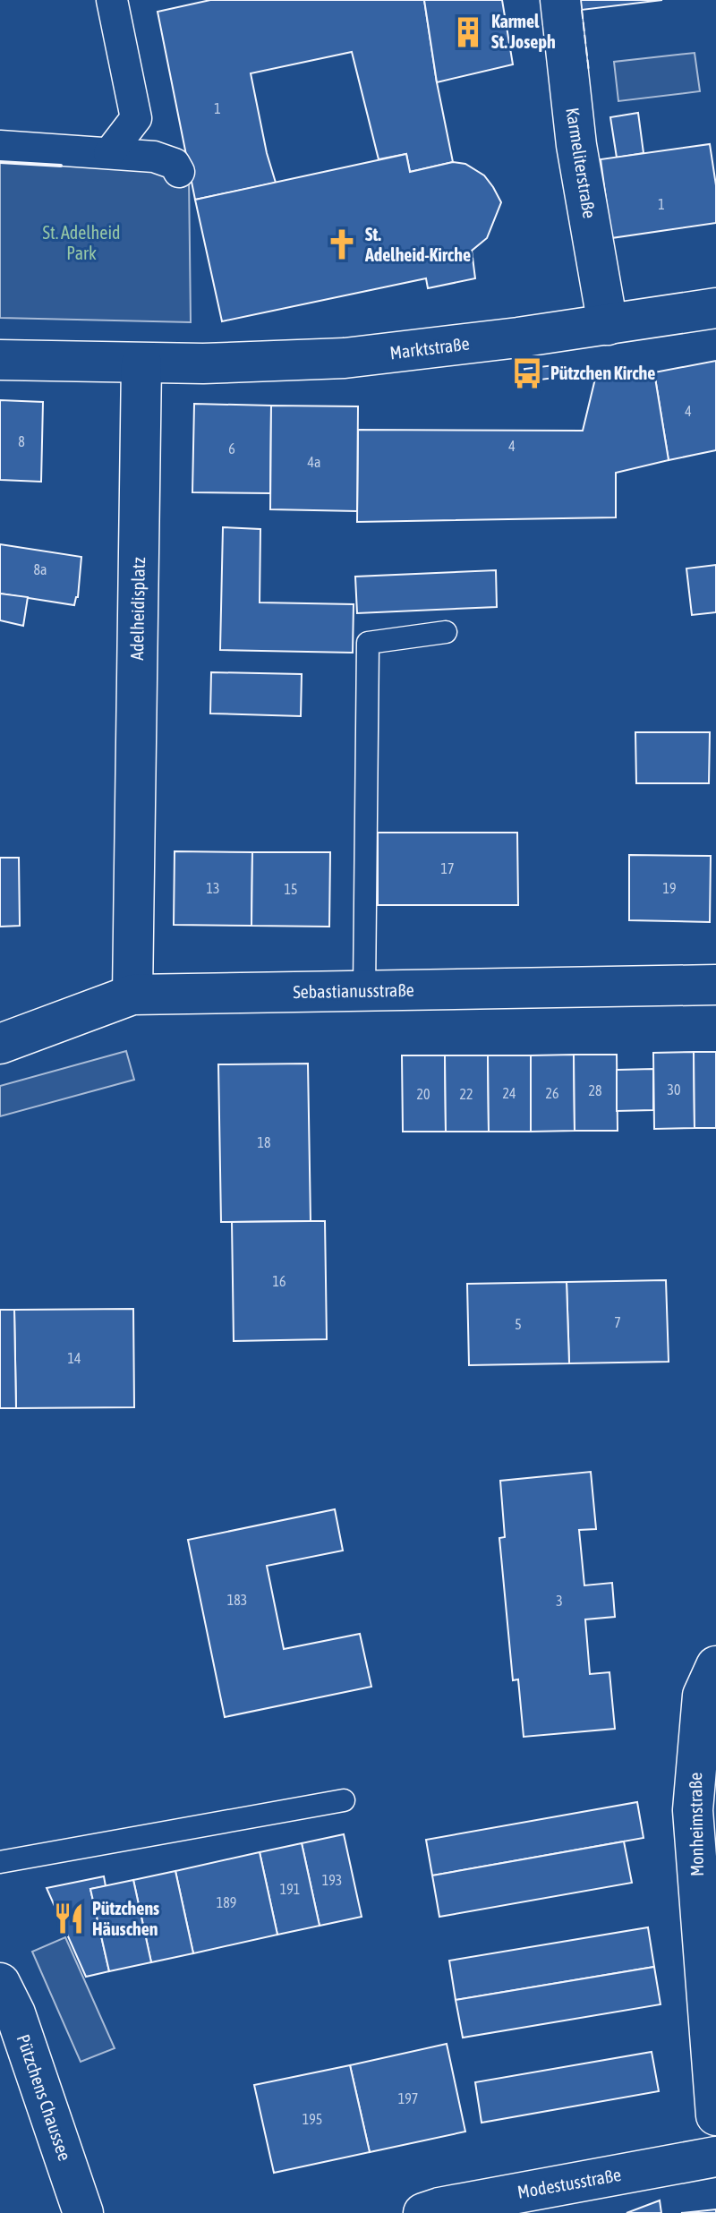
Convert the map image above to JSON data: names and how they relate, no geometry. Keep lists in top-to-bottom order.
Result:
{
  "streets": {
    "street": [
      "Karmeliterstraße",
      "Marktstraße",
      "Adelheidisplatz",
      "Sebastianusstraße",
      "Monheimstraße",
      "Pützchens Chaussee",
      "Modestusstraße"
    ]
  },
  "crossings": [
    ["Karmeliterstraße", "Marktstraße"],
    ["Marktstraße", "Adelheidisplatz"],
    ["Adelheidisplatz", "Sebastianusstraße"]
  ],
  "parks": ["St. Adelheid Park"],
  "places": {
    "building": ["Karmel St. Joseph"],
    "church": ["St. Adelheid-Kirche"],
    "bus stop": ["Pützchen Kirche"],
    "restaurant": ["Pützchens Häuschen"]
  },
  "house_numbers": [
    "1",
    "1",
    "4",
    "8",
    "4",
    "6",
    "4a",
    "8a",
    "17",
    "13",
    "19",
    "15",
    "30",
    "28",
    "24",
    "26",
    "20",
    "22",
    "18",
    "16",
    "7",
    "5",
    "14",
    "183",
    "3",
    "193",
    "191",
    "189",
    "197",
    "195"
  ]
}
